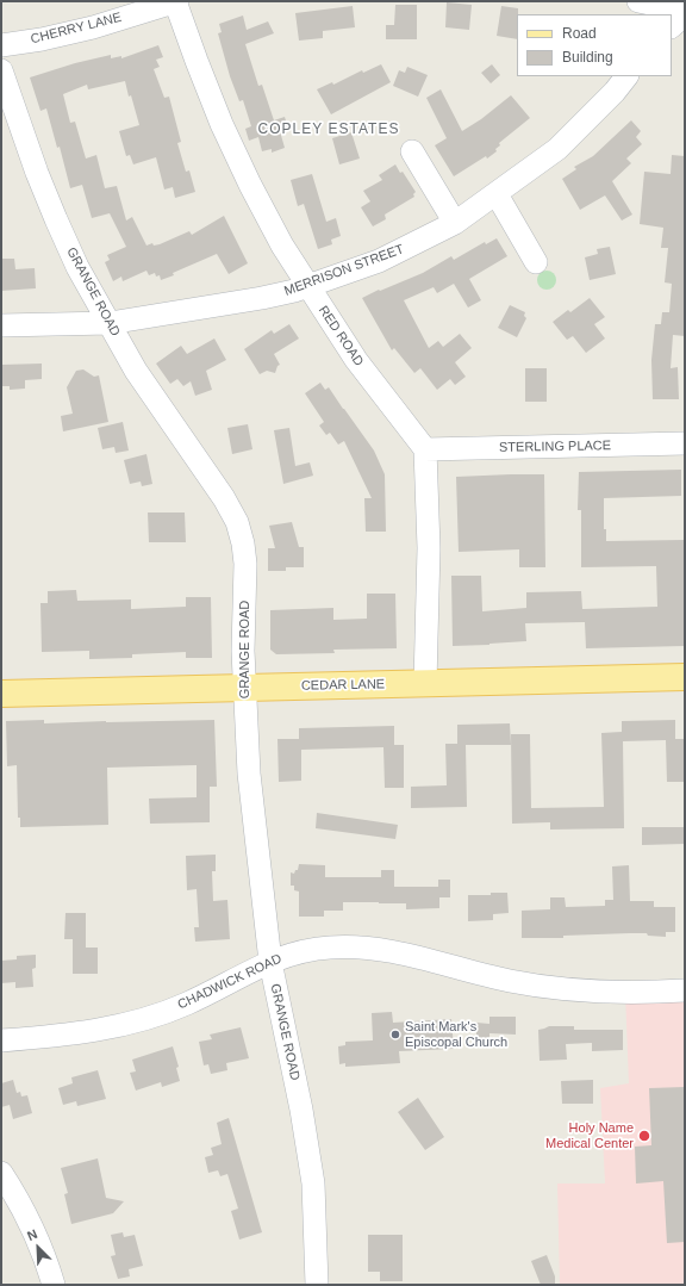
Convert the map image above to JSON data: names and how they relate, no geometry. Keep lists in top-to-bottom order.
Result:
{
  "streets": {
    "main road": ["CEDAR LANE"],
    "street": [
      "CHERRY LANE",
      "MERRISON STREET",
      "GRANGE ROAD",
      "RED ROAD",
      "STERLING PLACE",
      "CHADWICK ROAD"
    ]
  },
  "crossings": [
    ["CHERRY LANE", "RED ROAD"],
    ["MERRISON STREET", "GRANGE ROAD"],
    ["MERRISON STREET", "RED ROAD"],
    ["GRANGE ROAD", "CEDAR LANE"],
    ["GRANGE ROAD", "CHADWICK ROAD"],
    ["RED ROAD", "STERLING PLACE"]
  ],
  "districts": ["COPLEY ESTATES"],
  "places": ["Saint Mark's Episcopal Church", "Holy Name Medical Center"],
  "legend": ["Road", "Building"],
  "north": "top left"
}
